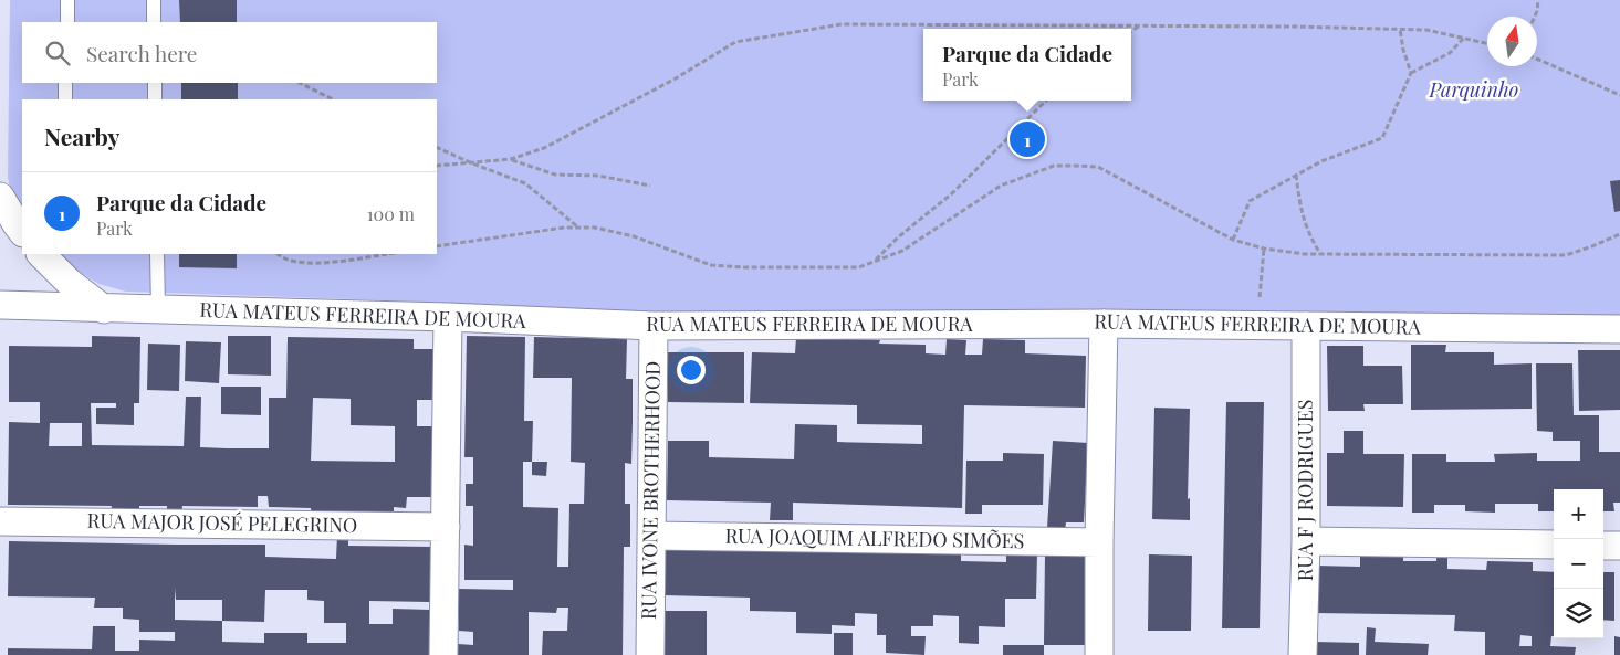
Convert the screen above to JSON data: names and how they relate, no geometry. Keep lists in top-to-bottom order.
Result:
{
  "streets": {
    "street": [
      "RUA MATEUS FERREIRA DE MOURA",
      "RUA IVONE BROTHERHOOD",
      "RUA F J RODRIGUES",
      "RUA MAJOR JOSÉ PELEGRINO",
      "RUA JOAQUIM ALFREDO SIMÕES"
    ]
  },
  "crossings": [
    ["RUA MATEUS FERREIRA DE MOURA", "RUA IVONE BROTHERHOOD"],
    ["RUA MATEUS FERREIRA DE MOURA", "RUA F J RODRIGUES"],
    ["RUA IVONE BROTHERHOOD", "RUA JOAQUIM ALFREDO SIMÕES"]
  ],
  "parks": ["Parquinho"],
  "north": "top",
  "page": {
    "search": "Search here",
    "popup": ["Parque da Cidade", "Park"],
    "heading": "Nearby",
    "pins": "1",
    "list": [
      {
        "mark": "1",
        "name": "Parque da Cidade",
        "note": "Park",
        "value": "100 m"
      }
    ],
    "map_buttons": ["+", "−"]
  }
}
